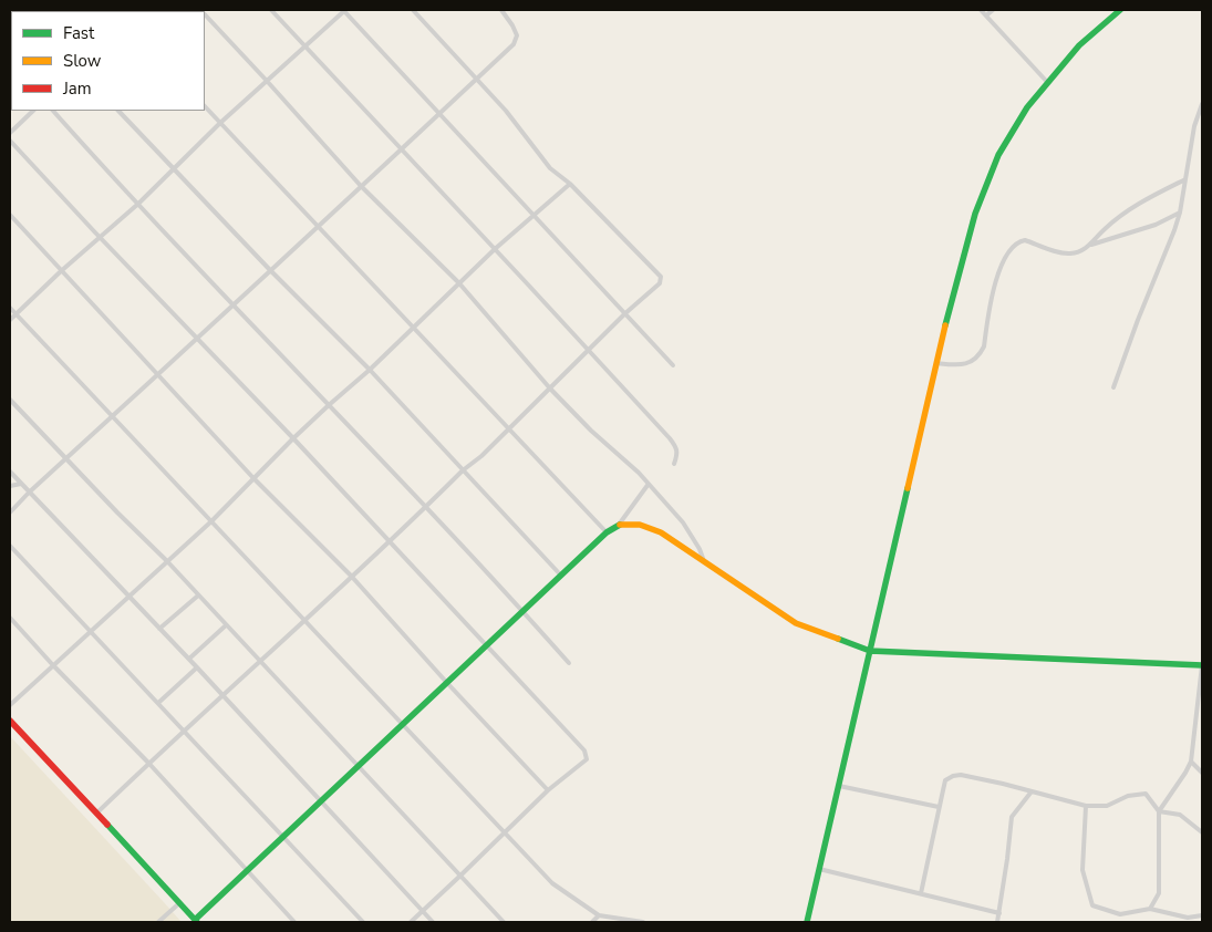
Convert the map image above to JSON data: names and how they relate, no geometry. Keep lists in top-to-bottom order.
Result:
{
  "legend": ["Fast", "Slow", "Jam"]
}
